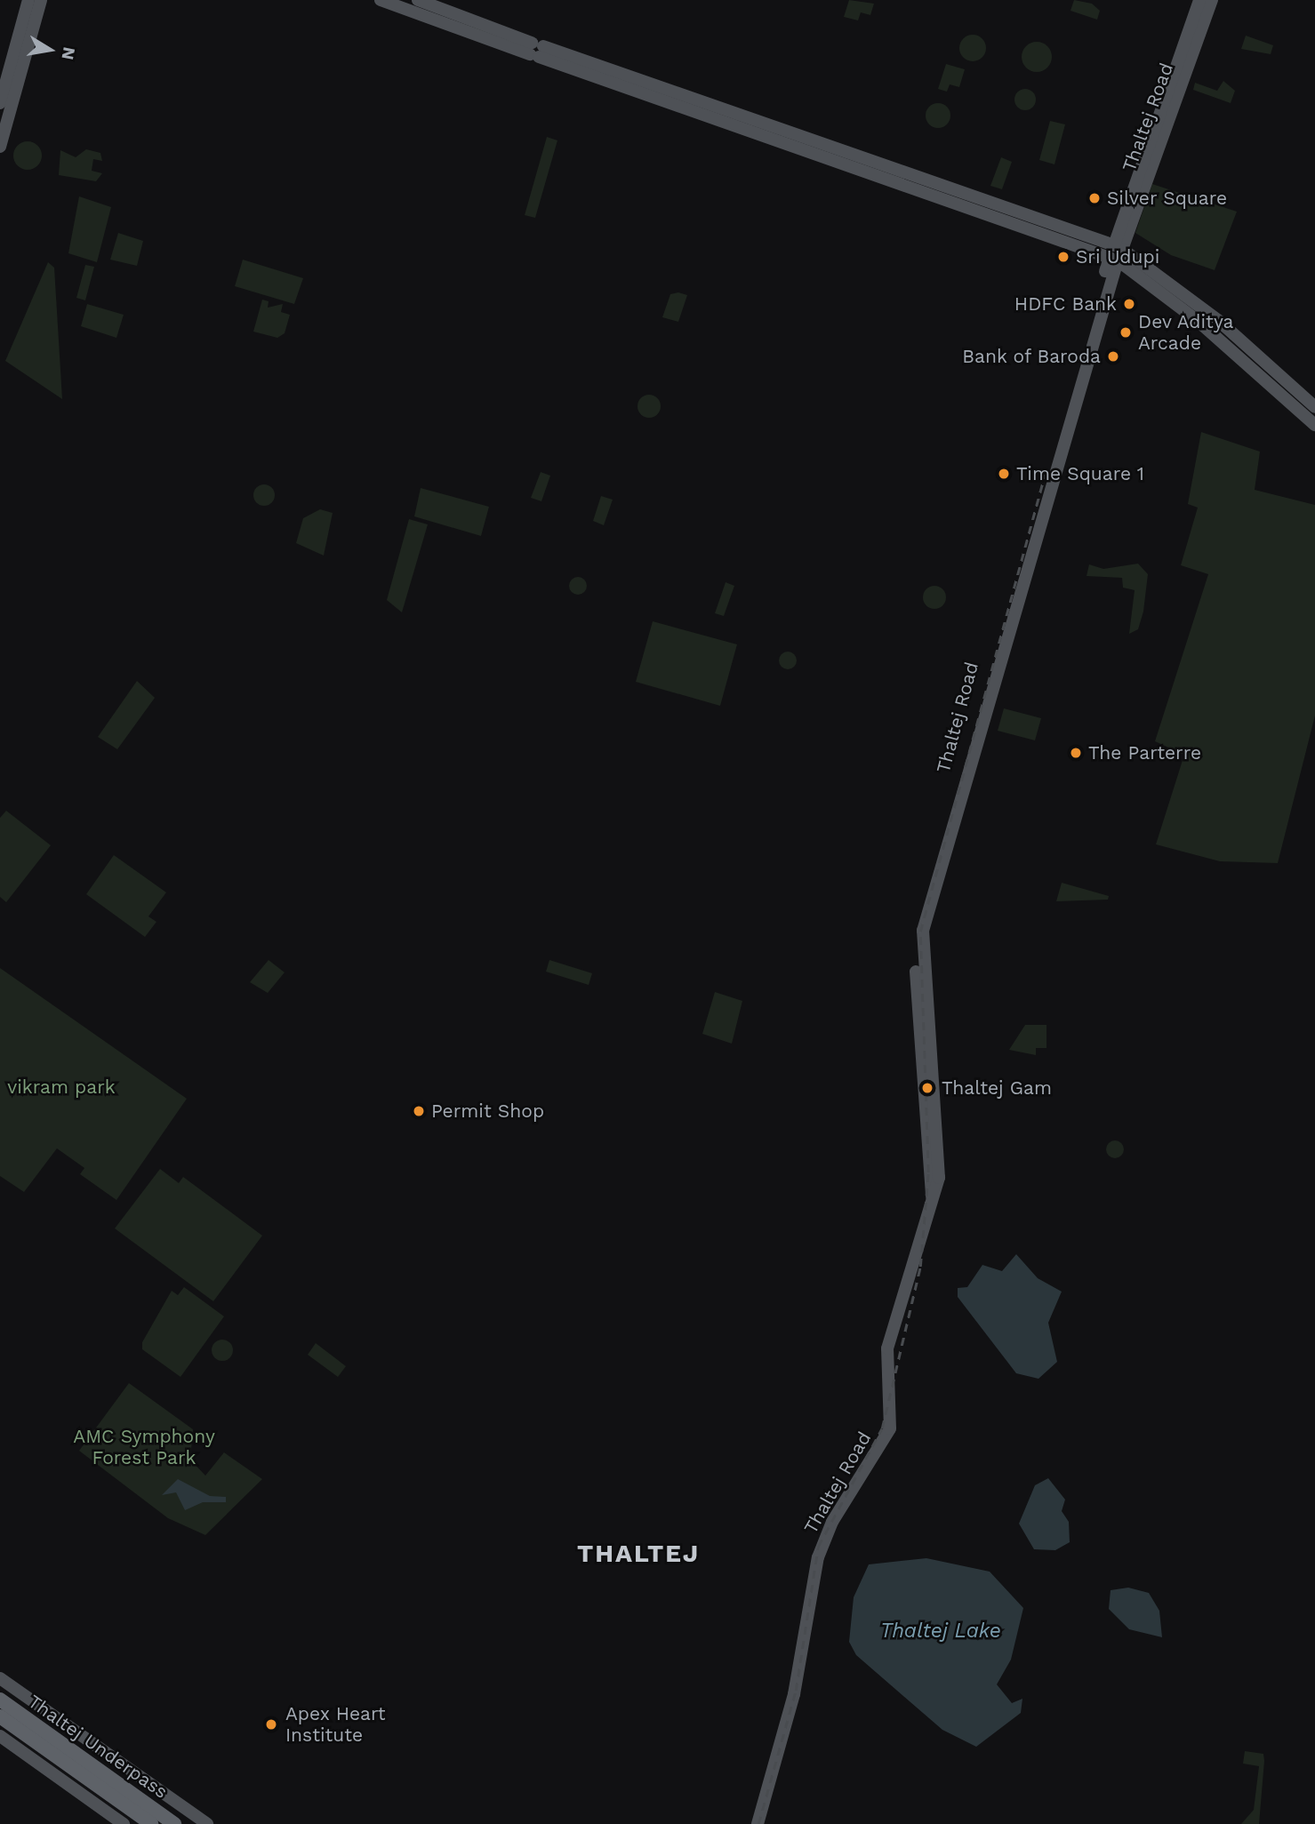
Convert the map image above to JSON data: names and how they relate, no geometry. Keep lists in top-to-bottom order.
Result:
{
  "streets": {
    "highway": ["Thaltej Underpass"],
    "main road": ["Thaltej Road"]
  },
  "districts": ["THALTEJ"],
  "water": ["Thaltej Lake"],
  "parks": ["vikram park", "AMC Symphony Forest Park"],
  "places": [
    "Silver Square",
    "Sri Udupi",
    "HDFC Bank",
    "Dev Aditya Arcade",
    "Bank of Baroda",
    "Time Square 1",
    "The Parterre",
    "Thaltej Gam",
    "Permit Shop",
    "Apex Heart Institute"
  ],
  "north": "right"
}
